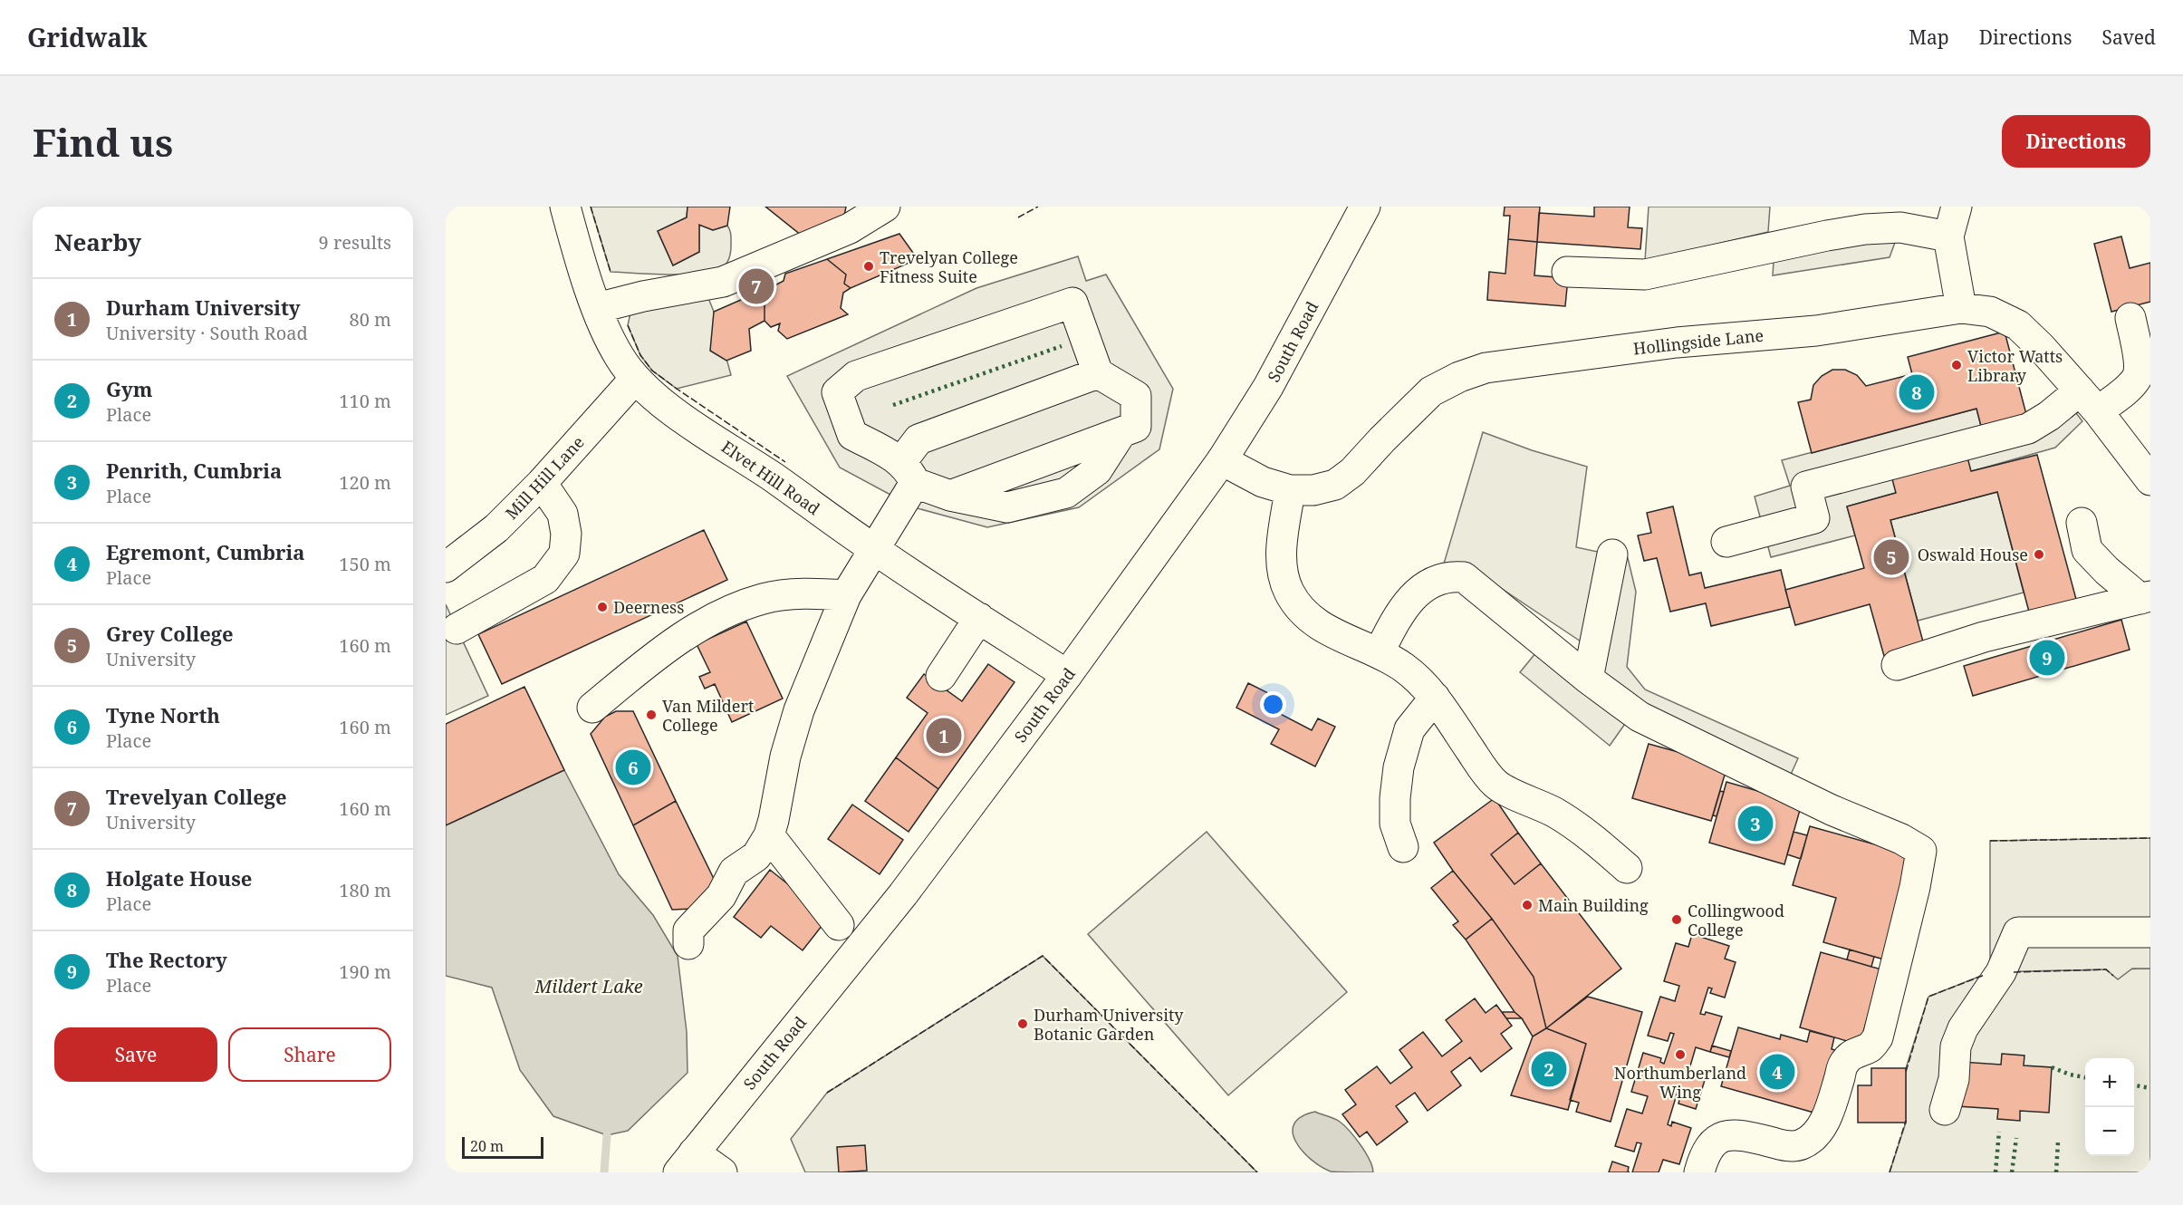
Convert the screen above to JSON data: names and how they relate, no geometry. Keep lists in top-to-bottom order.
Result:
{
  "streets": {
    "street": [
      "South Road",
      "Hollingside Lane",
      "Mill Hill Lane",
      "Elvet Hill Road"
    ]
  },
  "crossings": [
    ["South Road", "Hollingside Lane"],
    ["South Road", "Elvet Hill Road"],
    ["Mill Hill Lane", "Elvet Hill Road"]
  ],
  "water": ["Mildert Lake"],
  "places": [
    "Trevelyan College Fitness Suite",
    "Victor Watts Library",
    "Oswald House",
    "Deerness",
    "Van Mildert College",
    "Main Building",
    "Collingwood College",
    "Durham University Botanic Garden",
    "Northumberland Wing"
  ],
  "scale_bar": "20 m",
  "page": {
    "header": "Gridwalk",
    "nav": ["Map", "Directions", "Saved"],
    "buttons": [
      "Directions",
      ["Save", "Share"]
    ],
    "title": "Find us",
    "heading": ["Nearby", "9 results"],
    "pins": [
      "7",
      "8",
      "5",
      "9",
      "1",
      "6",
      "3",
      "2",
      "4"
    ],
    "list": [
      {
        "mark": "1",
        "name": "Durham University",
        "note": "University · South Road",
        "value": "80 m"
      },
      {
        "mark": "2",
        "name": "Gym",
        "note": "Place",
        "value": "110 m"
      },
      {
        "mark": "3",
        "name": "Penrith, Cumbria",
        "note": "Place",
        "value": "120 m"
      },
      {
        "mark": "4",
        "name": "Egremont, Cumbria",
        "note": "Place",
        "value": "150 m"
      },
      {
        "mark": "5",
        "name": "Grey College",
        "note": "University",
        "value": "160 m"
      },
      {
        "mark": "6",
        "name": "Tyne North",
        "note": "Place",
        "value": "160 m"
      },
      {
        "mark": "7",
        "name": "Trevelyan College",
        "note": "University",
        "value": "160 m"
      },
      {
        "mark": "8",
        "name": "Holgate House",
        "note": "Place",
        "value": "180 m"
      },
      {
        "mark": "9",
        "name": "The Rectory",
        "note": "Place",
        "value": "190 m"
      }
    ],
    "map_buttons": ["+", "−"],
    "scale": "20 m"
  }
}
